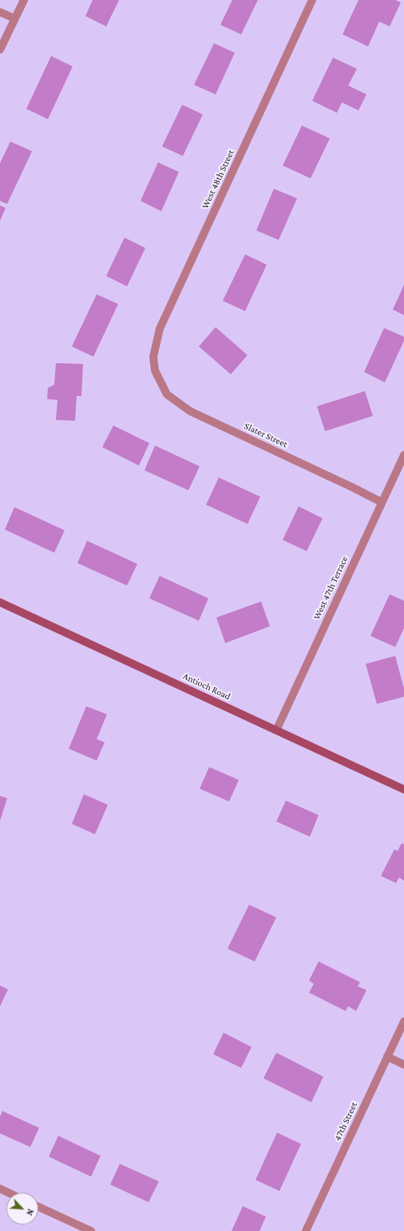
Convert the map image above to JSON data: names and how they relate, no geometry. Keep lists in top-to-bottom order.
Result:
{
  "streets": {
    "main road": ["Antioch Road"],
    "street": [
      "West 48th Street",
      "Slater Street",
      "West 47th Terrace",
      "47th Street"
    ]
  },
  "crossings": [
    ["West 48th Street", "Slater Street"],
    ["Slater Street", "West 47th Terrace"],
    ["West 47th Terrace", "Antioch Road"]
  ],
  "north": "bottom right"
}
